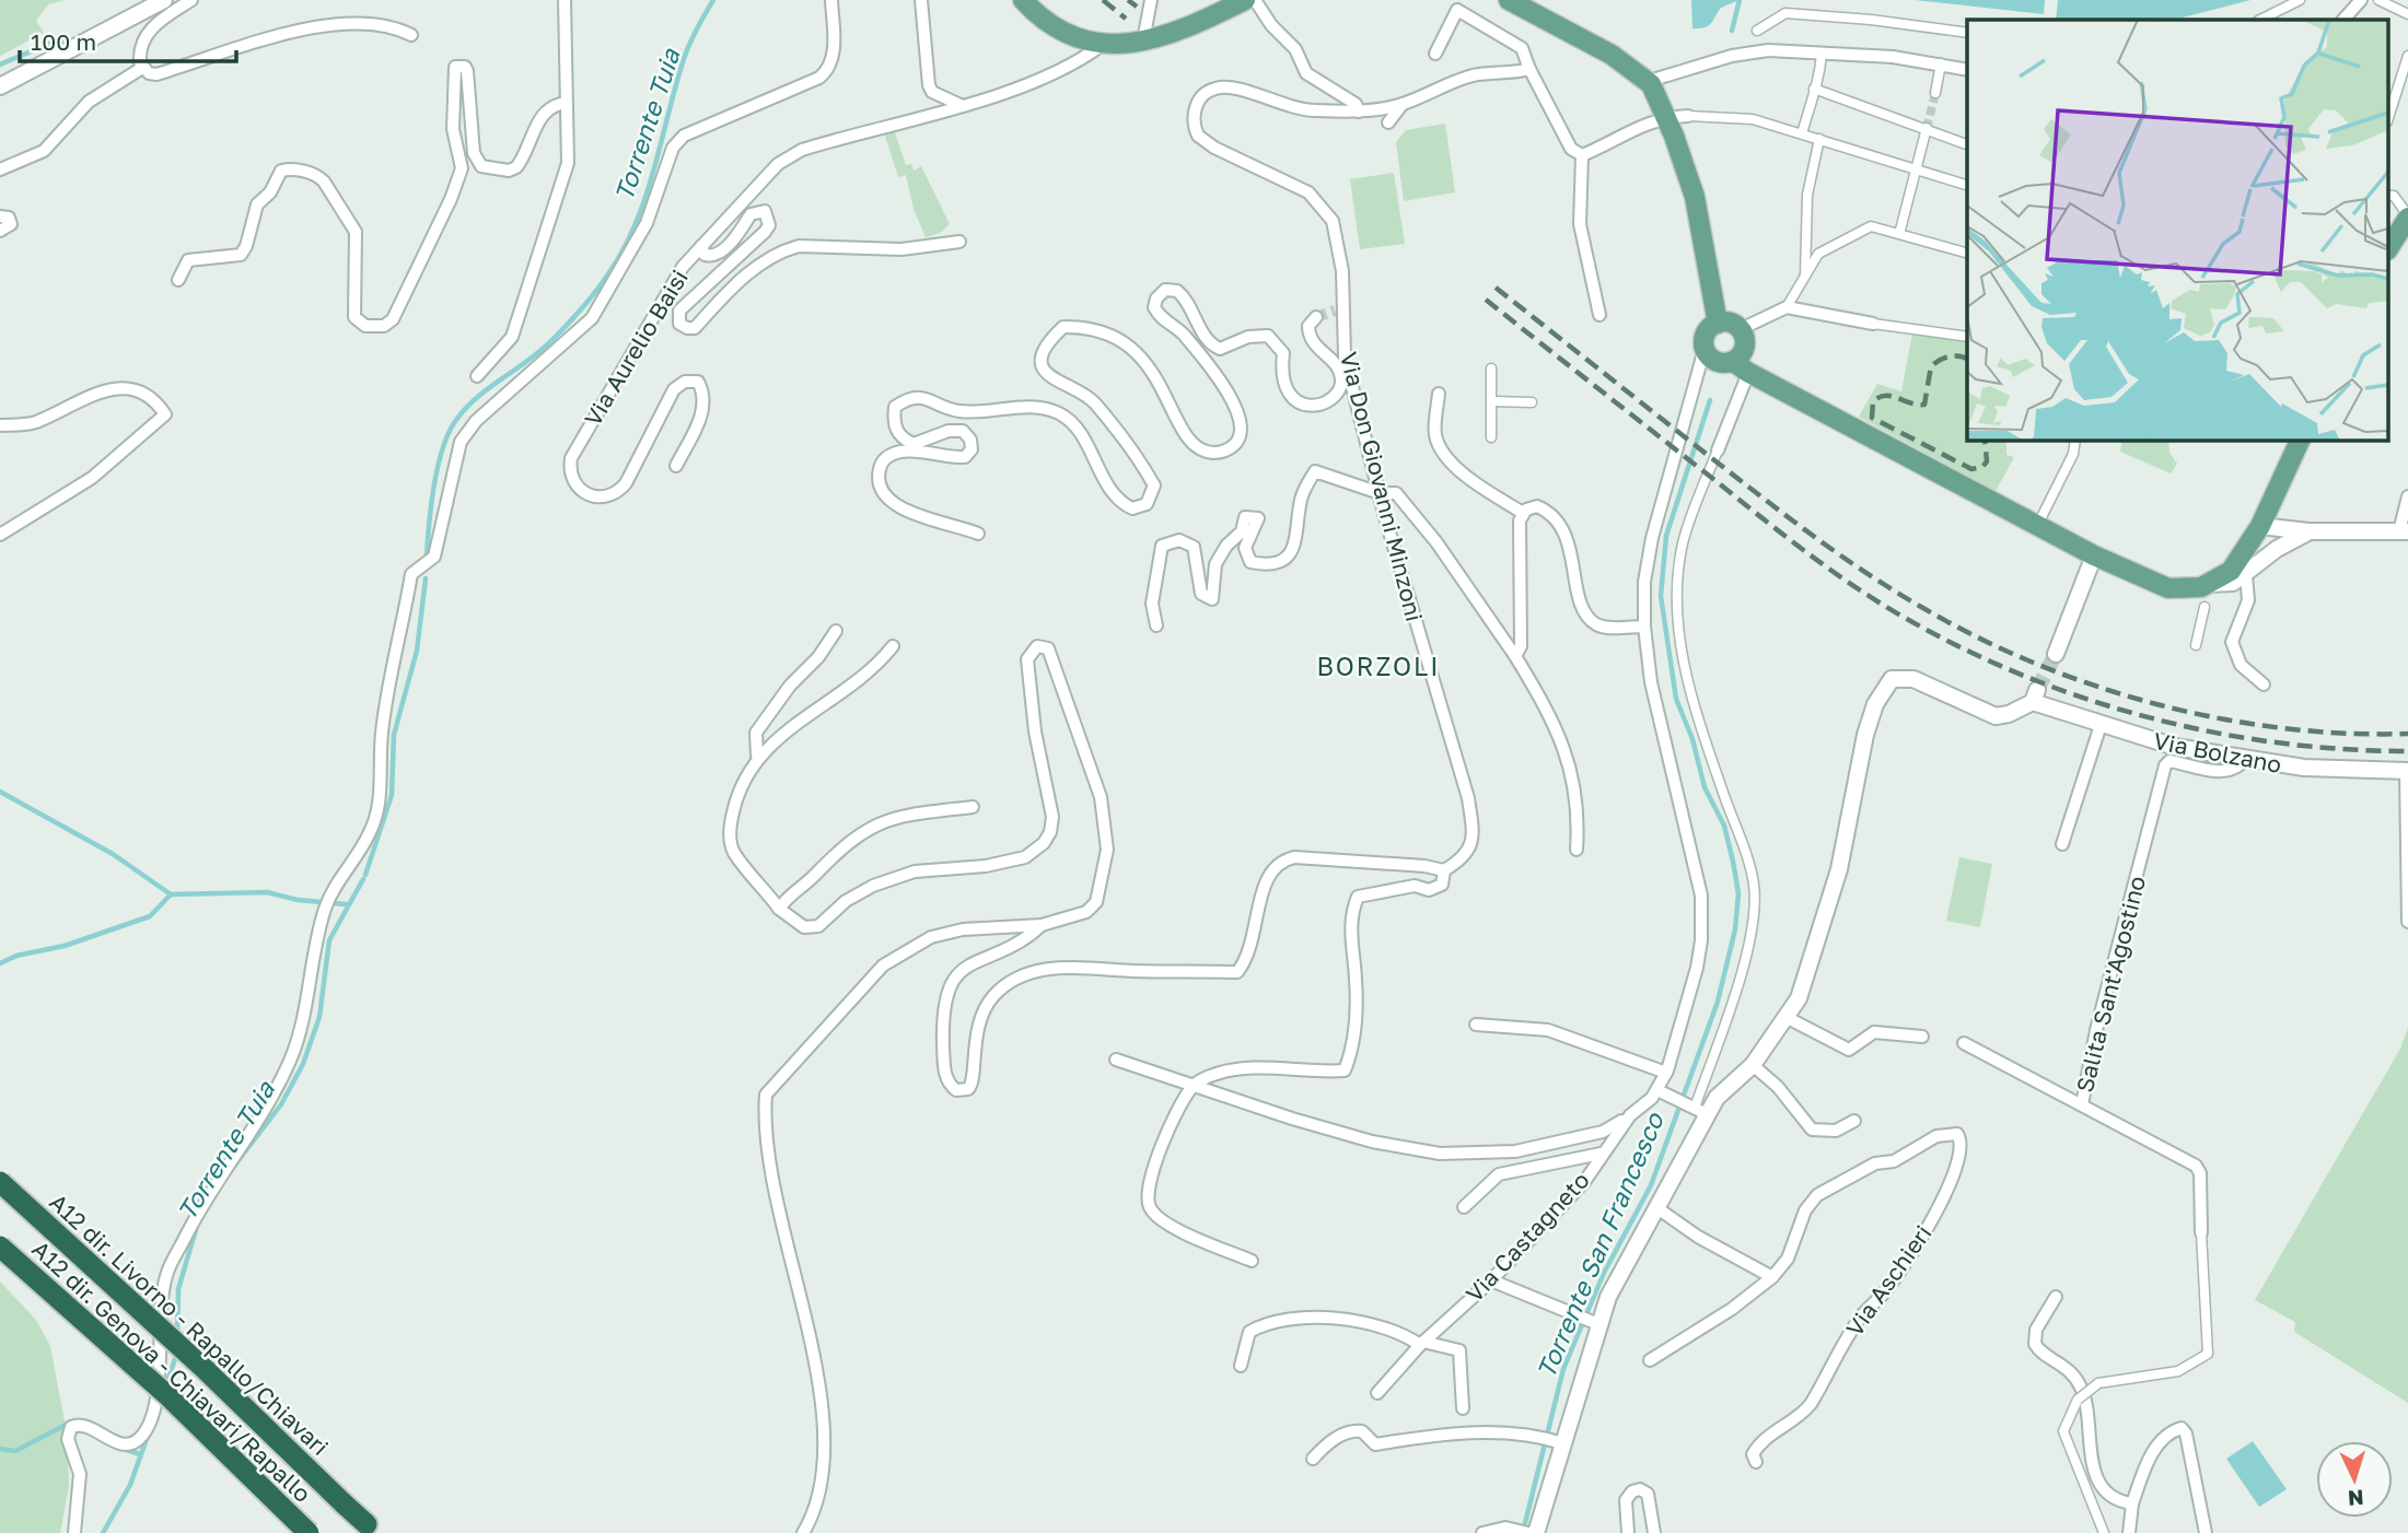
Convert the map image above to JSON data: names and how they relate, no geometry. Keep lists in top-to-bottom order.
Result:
{
  "streets": {
    "highway": ["A12 dir. Livorno - Rapallo/Chiavari", "A12 dir. Genova - Chiavari/Rapallo"],
    "street": [
      "Via Aurelio Baisi",
      "Via Don Giovanni Minzoni",
      "Via Bolzano",
      "Salita Sant'Agostino",
      "Via Castagneto",
      "Via Aschieri"
    ]
  },
  "crossings": [
    ["Via Bolzano", "Salita Sant'Agostino"]
  ],
  "districts": ["BORZOLI"],
  "water": ["Torrente Tuia", "Torrente San Francesco"],
  "scale_bar": "100 m",
  "north": "bottom"
}
